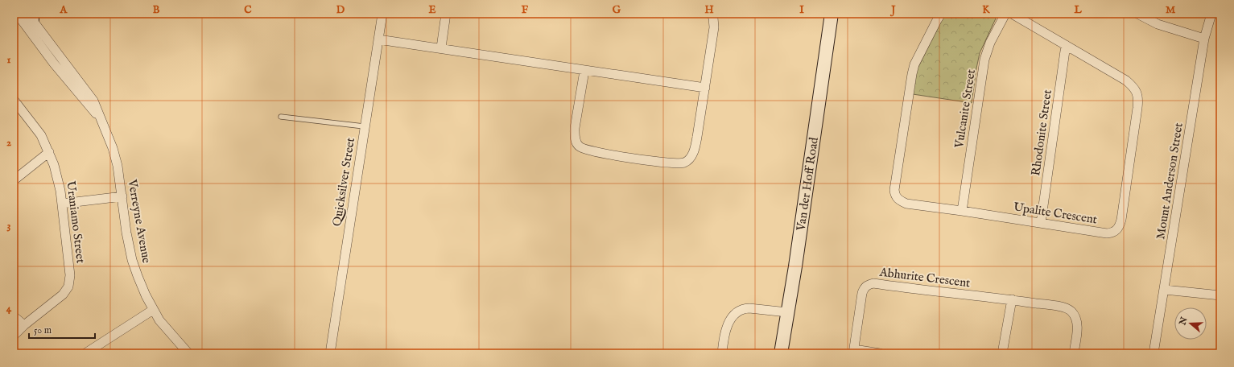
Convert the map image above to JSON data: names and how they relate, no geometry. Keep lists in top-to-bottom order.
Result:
{
  "streets": {
    "main road": ["Van der Hoff Road"],
    "street": [
      "Vulcanite Street",
      "Rhodonite Street",
      "Mount Anderson Street",
      "Quicksilver Street",
      "Upalite Crescent",
      "Verreyne Avenue",
      "Uraniamo Street",
      "Abhurite Crescent"
    ]
  },
  "crossings": [
    ["Vulcanite Street", "Upalite Crescent"],
    ["Rhodonite Street", "Upalite Crescent"]
  ],
  "scale_bar": "50 m",
  "north": "left",
  "grid": {
    "columns": [
      "A",
      "B",
      "C",
      "D",
      "E",
      "F",
      "G",
      "H",
      "I",
      "J",
      "K",
      "L",
      "M"
    ],
    "rows": [
      "1",
      "2",
      "3",
      "4"
    ]
  }
}
